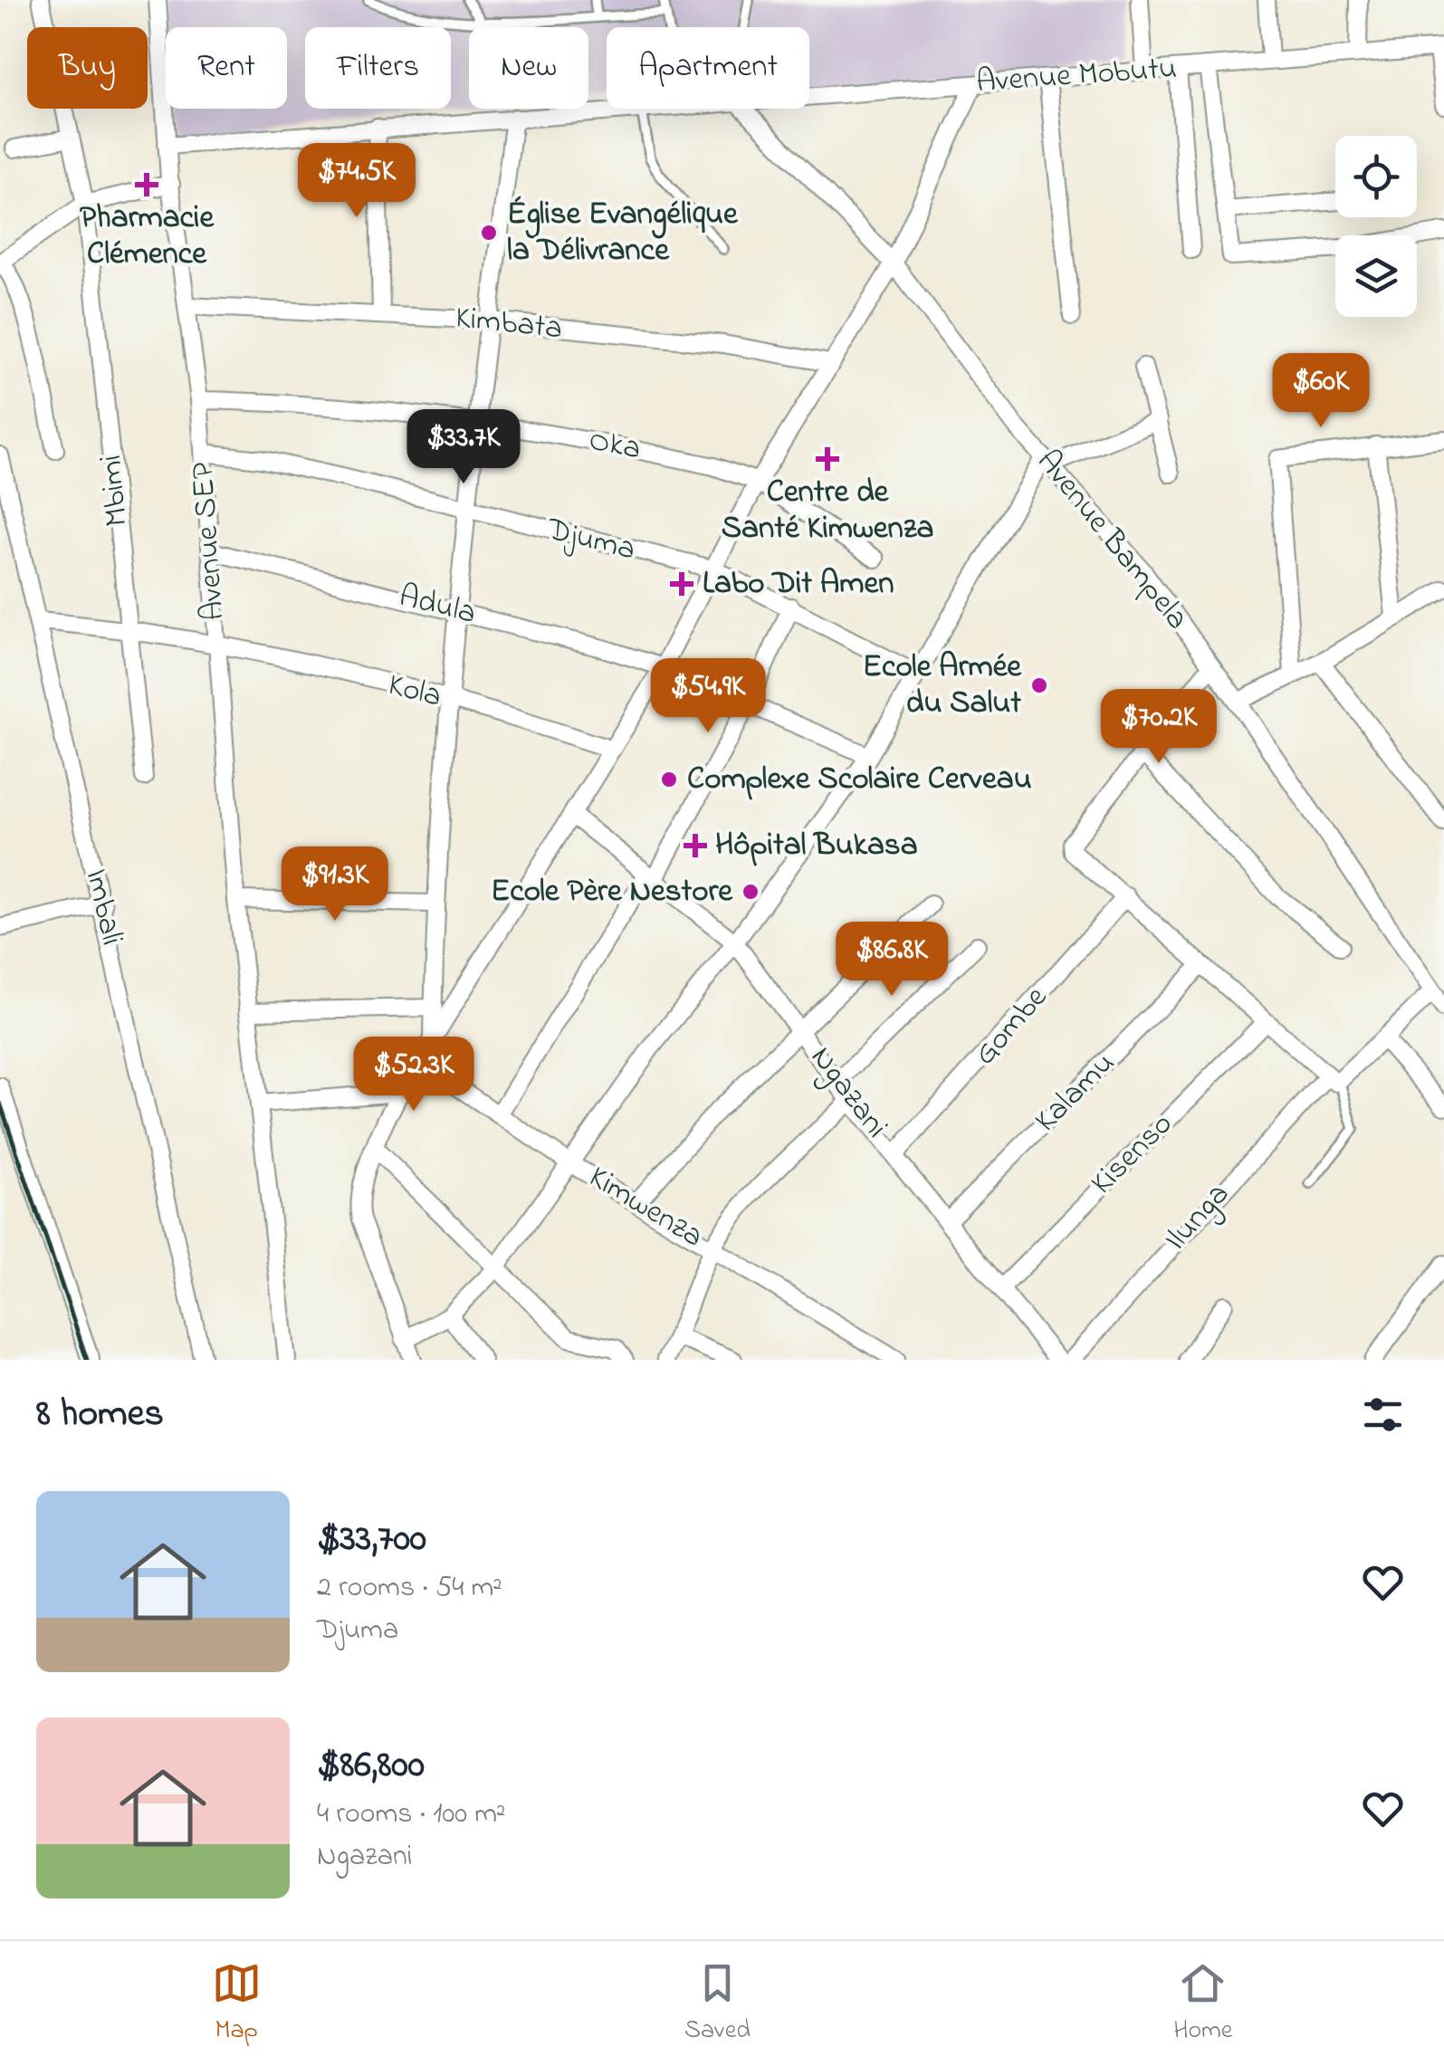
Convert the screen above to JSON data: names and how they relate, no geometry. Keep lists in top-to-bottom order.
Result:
{
  "streets": {
    "street": [
      "Avenue Mobutu",
      "Kimbata",
      "Oka",
      "Mbimi",
      "Djuma",
      "Avenue Bampela",
      "Avenue SEP",
      "Adula",
      "Kola",
      "Imbali",
      "Gombe",
      "Ngazani",
      "Kalamu",
      "Kisenso",
      "Kimwenza",
      "Ilunga"
    ]
  },
  "crossings": [
    ["Avenue Mobutu", "Avenue SEP"],
    ["Kimbata", "Avenue SEP"],
    ["Oka", "Avenue SEP"],
    ["Mbimi", "Kola"],
    ["Djuma", "Avenue SEP"],
    ["Avenue Bampela", "Ilunga"],
    ["Avenue SEP", "Adula"],
    ["Avenue SEP", "Kola"],
    ["Kola", "Imbali"],
    ["Gombe", "Ngazani"],
    ["Ngazani", "Kalamu"],
    ["Ngazani", "Kisenso"]
  ],
  "places": {
    "health": [
      "Pharmacie Clémence",
      "Centre de Santé Kimwenza",
      "Labo Dit Amen",
      "Hôpital Bukasa"
    ],
    "other": [
      "Église Evangélique la Délivrance",
      "Ecole Armée du Salut",
      "Complexe Scolaire Cerveau",
      "Ecole Père Nestore"
    ]
  },
  "page": {
    "chip": [
      "Buy",
      "Rent",
      "Filters",
      "New",
      "Apartment"
    ],
    "price": [
      "$74.5K",
      "$60K",
      "$33.7K",
      "$54.9K",
      "$70.2K",
      "$91.3K",
      "$86.8K",
      "$52.3K"
    ],
    "heading": "8 homes",
    "list": [
      {
        "name": "$33,700",
        "note": "2 rooms · 54 m² · Djuma"
      },
      {
        "name": "$86,800",
        "note": "4 rooms · 100 m² · Ngazani"
      }
    ],
    "tabs": ["Map", "Saved", "Home"]
  }
}
